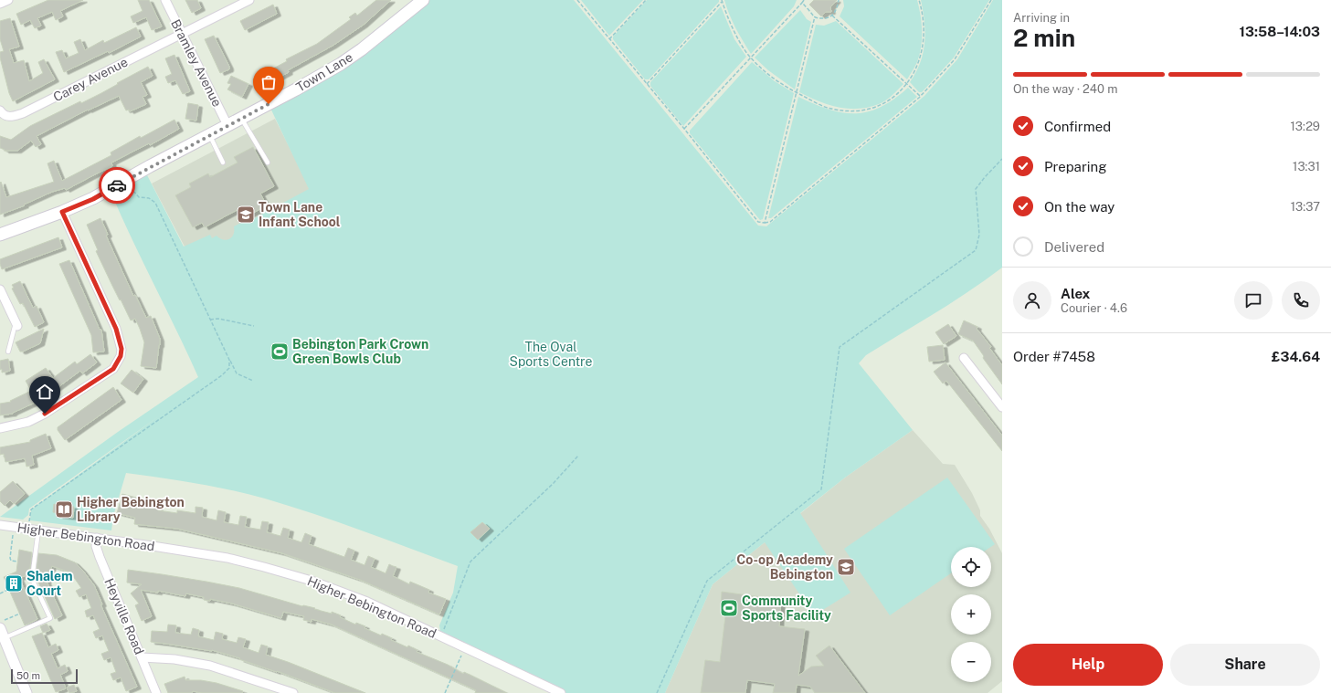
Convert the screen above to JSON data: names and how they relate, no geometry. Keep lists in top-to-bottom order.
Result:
{
  "streets": {
    "main road": ["Town Lane"],
    "street": [
      "Bramley Avenue",
      "Carey Avenue",
      "Higher Bebington Road",
      "Heyville Road"
    ]
  },
  "crossings": [
    ["Bramley Avenue", "Town Lane"],
    ["Bramley Avenue", "Carey Avenue"],
    ["Higher Bebington Road", "Heyville Road"]
  ],
  "parks": ["The Oval Sports Centre"],
  "places": {
    "school or university": ["Town Lane Infant School", "Co-op Academy Bebington"],
    "sports": ["Bebington Park Crown Green Bowls Club", "Community Sports Facility"],
    "library": ["Higher Bebington Library"],
    "building": ["Shalem Court"]
  },
  "scale_bar": "50 m",
  "page": {
    "heading": ["2 min", "Arriving in", "13:58–14:03"],
    "panel": [
      "Alex",
      "Courier · 4.6",
      "Order #7458",
      "£34.64"
    ],
    "bar": "On the way · 240 m",
    "list": [
      ["Confirmed", "13:29"],
      ["Preparing", "13:31"],
      ["On the way", "13:37"],
      "Delivered"
    ],
    "map_buttons": ["+", "−"],
    "buttons": ["Help", "Share"],
    "scale": "50 m"
  }
}
